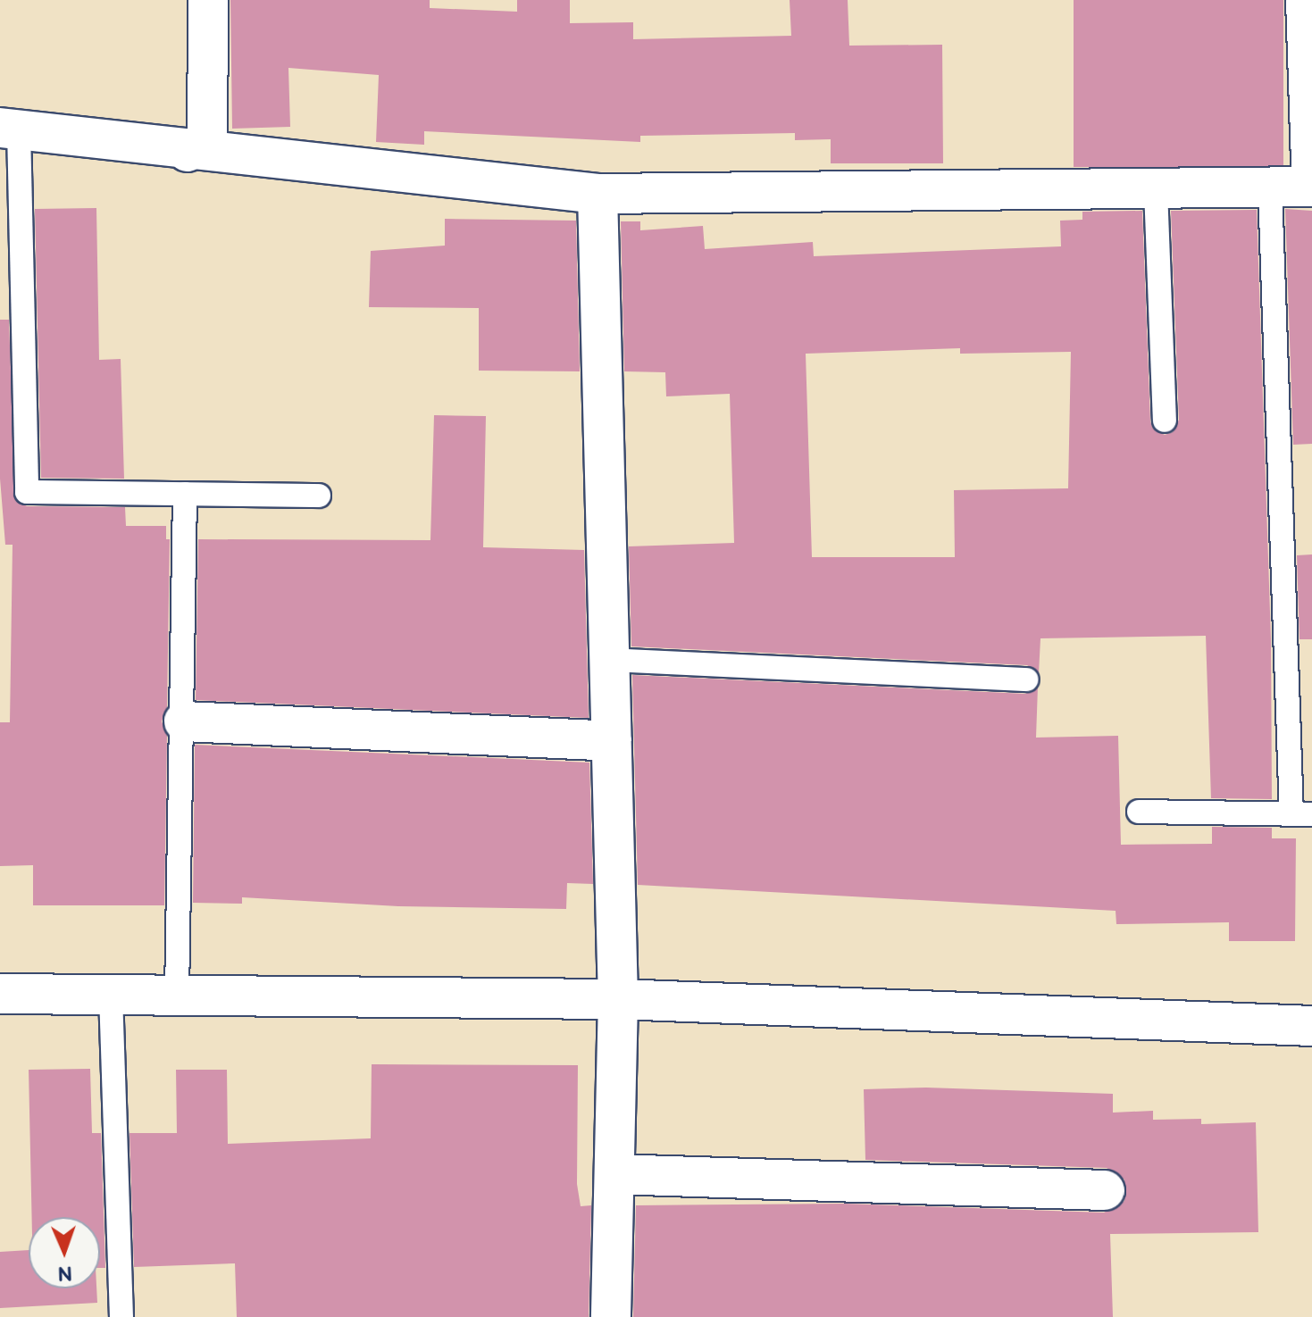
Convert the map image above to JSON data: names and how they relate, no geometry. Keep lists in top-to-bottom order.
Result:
{
  "north": "bottom"
}
